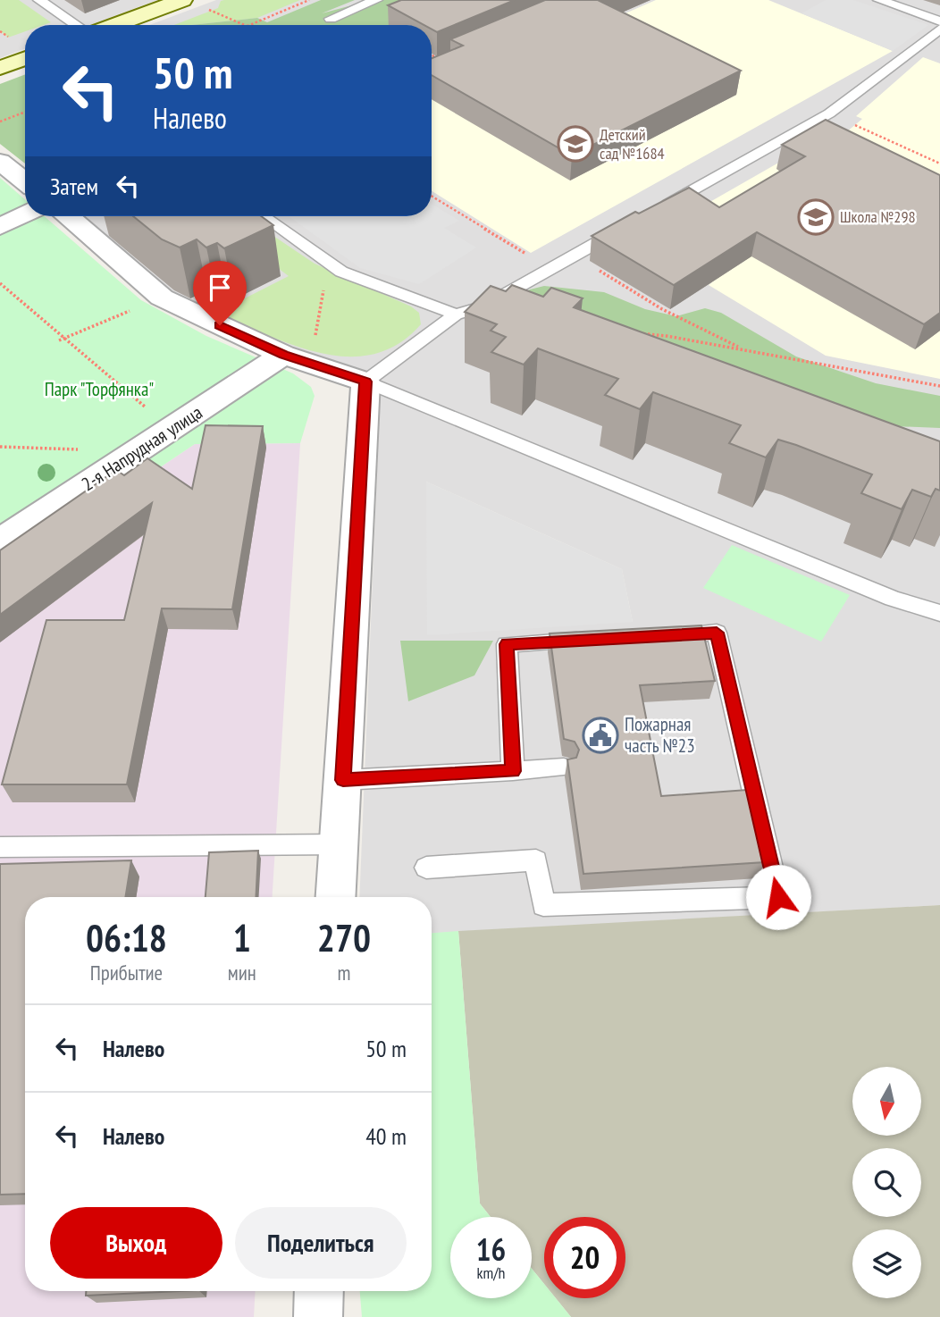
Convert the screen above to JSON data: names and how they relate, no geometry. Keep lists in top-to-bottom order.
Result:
{
  "streets": {
    "street": ["2-я Напрудная улица"]
  },
  "parks": ["Парк \"Торфянка\""],
  "places": {
    "school or university": ["Детский сад №1684", "Школа №298"],
    "public building": ["Пожарная часть №23"]
  },
  "north": "bottom",
  "page": {
    "turn": ["50 m", "Налево"],
    "then": "Затем",
    "eta": [
      "06:18",
      "Прибытие",
      "1",
      "мин",
      "270",
      "m"
    ],
    "list": [
      {
        "name": "Налево",
        "value": "50 m"
      },
      {
        "name": "Налево",
        "value": "40 m"
      }
    ],
    "buttons": ["Выход", "Поделиться"],
    "speed": "16 km/h",
    "limit": "20"
  }
}
